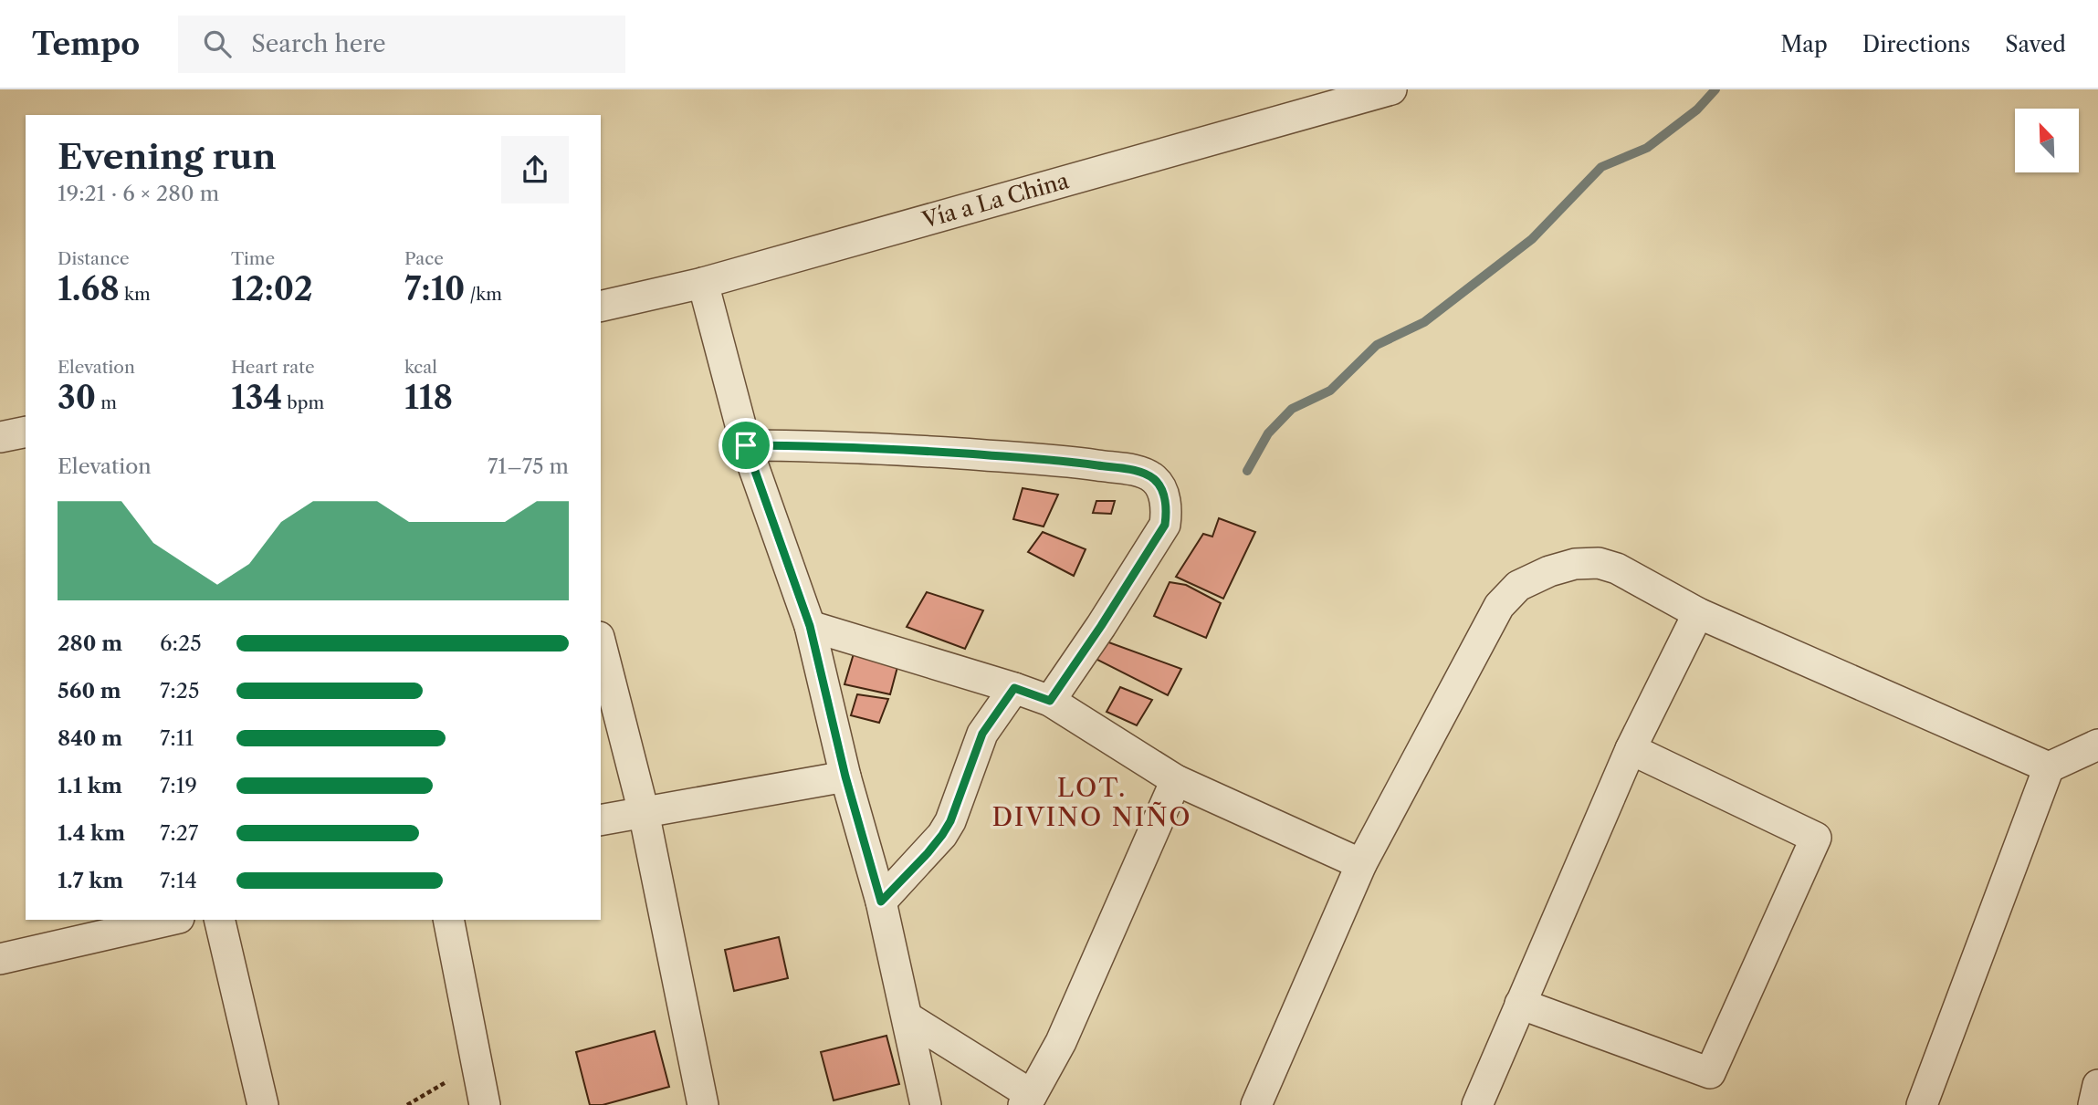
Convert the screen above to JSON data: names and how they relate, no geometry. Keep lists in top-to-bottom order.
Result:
{
  "streets": {
    "street": ["Vía a La China"]
  },
  "districts": ["LOT. DIVINO NIÑO"],
  "north": "top left",
  "page": {
    "header": "Tempo",
    "search": "Search here",
    "nav": ["Map", "Directions", "Saved"],
    "heading": ["Evening run", "19:21 · 6 × 280 m"],
    "stats": [
      ["Distance", "1.68 km"],
      ["Time", "12:02"],
      ["Pace", "7:10 /km"],
      ["Elevation", "30 m"],
      ["Heart rate", "134 bpm"],
      ["kcal", "118"]
    ],
    "chart": ["Elevation", "71–75 m"],
    "list": [
      {
        "name": "280 m",
        "note": "6:25"
      },
      {
        "name": "560 m",
        "note": "7:25"
      },
      {
        "name": "840 m",
        "note": "7:11"
      },
      {
        "name": "1.1 km",
        "note": "7:19"
      },
      {
        "name": "1.4 km",
        "note": "7:27"
      },
      {
        "name": "1.7 km",
        "note": "7:14"
      }
    ]
  }
}
